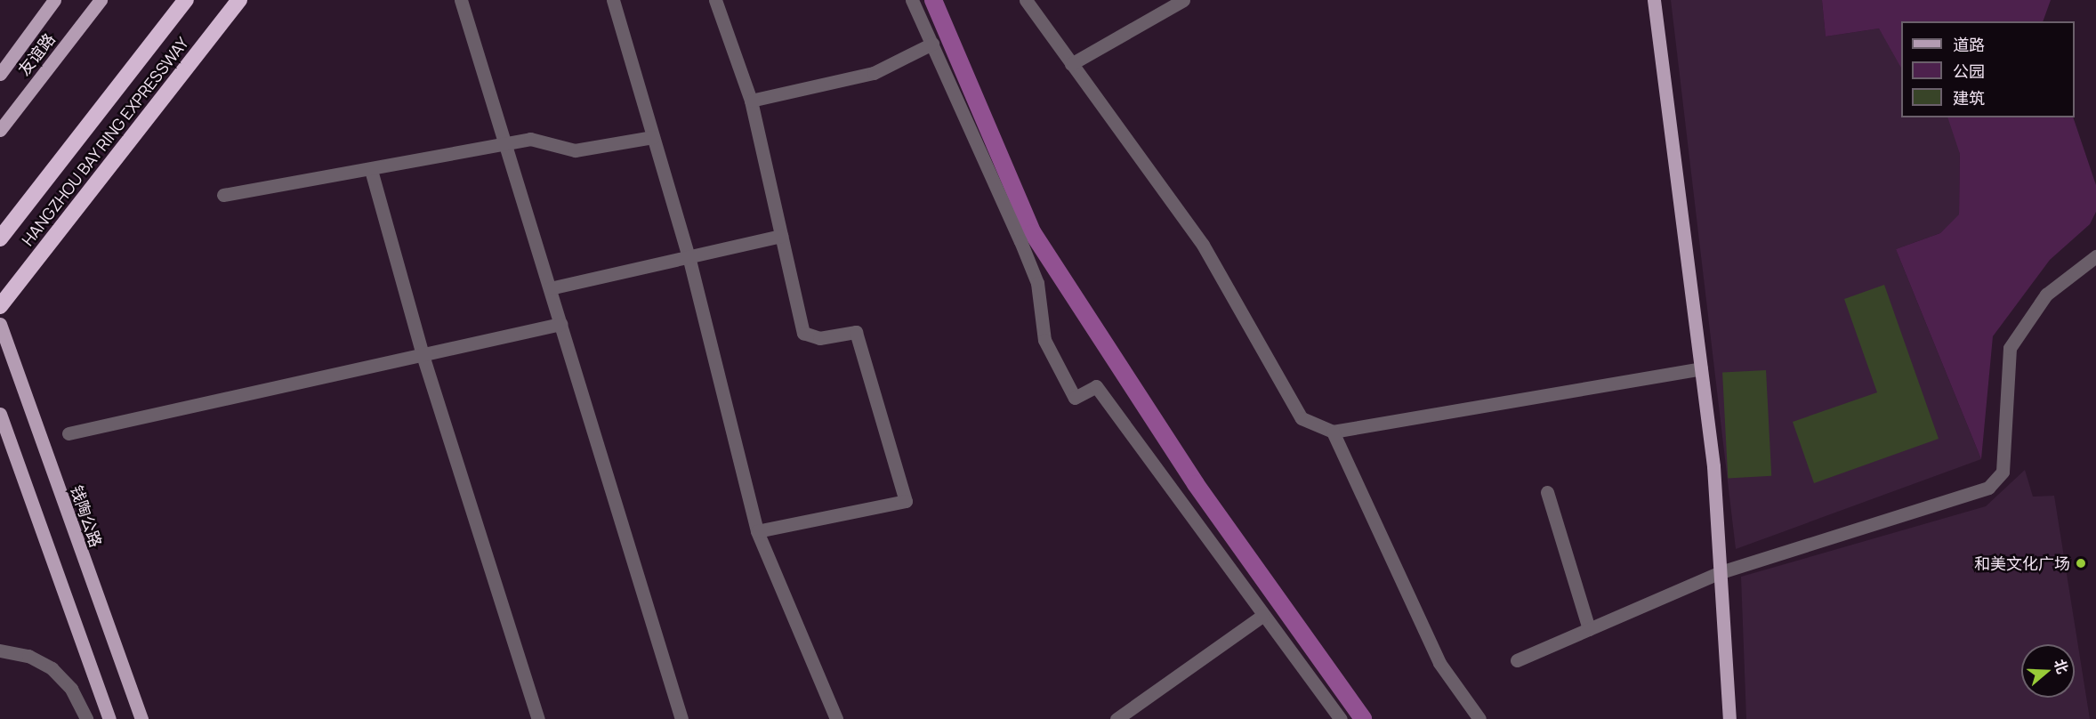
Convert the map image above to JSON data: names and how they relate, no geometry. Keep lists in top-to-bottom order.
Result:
{
  "streets": {
    "highway": ["HANGZHOU BAY RING EXPRESSWAY"],
    "main road": ["友谊路", "钱陶公路"]
  },
  "places": ["和美文化广场"],
  "legend": ["道路", "公园", "建筑"],
  "north": "right"
}
